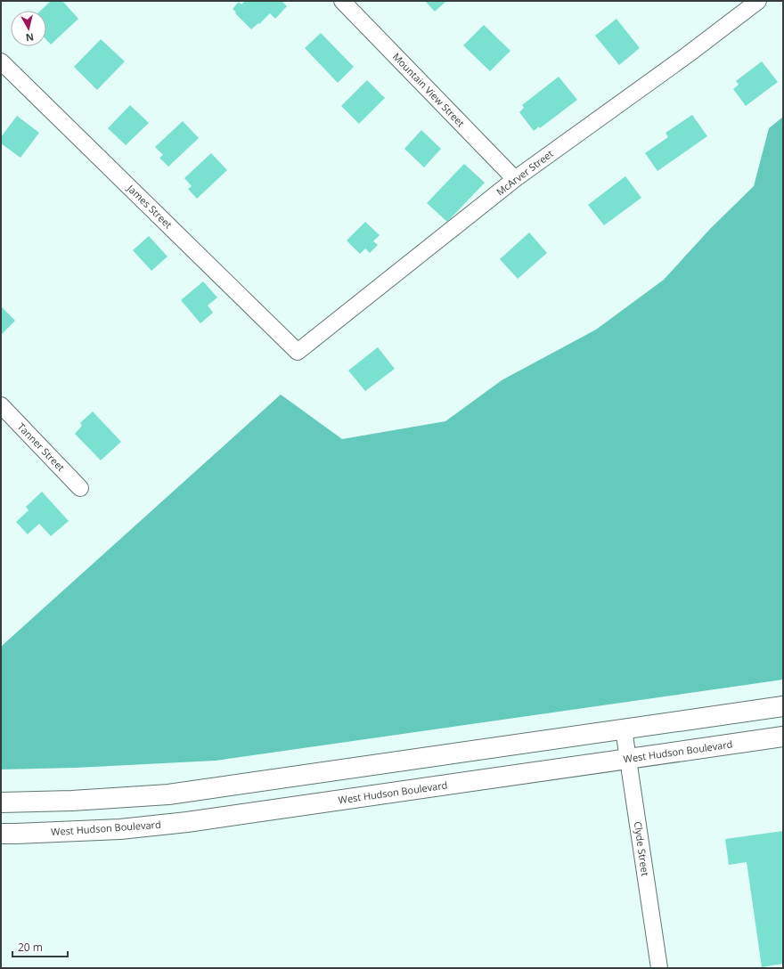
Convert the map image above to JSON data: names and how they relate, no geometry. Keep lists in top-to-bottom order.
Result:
{
  "streets": {
    "main road": ["West Hudson Boulevard"],
    "street": [
      "Mountain View Street",
      "McArver Street",
      "James Street",
      "Tanner Street",
      "Clyde Street"
    ]
  },
  "crossings": [
    ["Mountain View Street", "McArver Street"],
    ["McArver Street", "James Street"],
    ["West Hudson Boulevard", "Clyde Street"]
  ],
  "scale_bar": "20 m",
  "north": "bottom"
}
